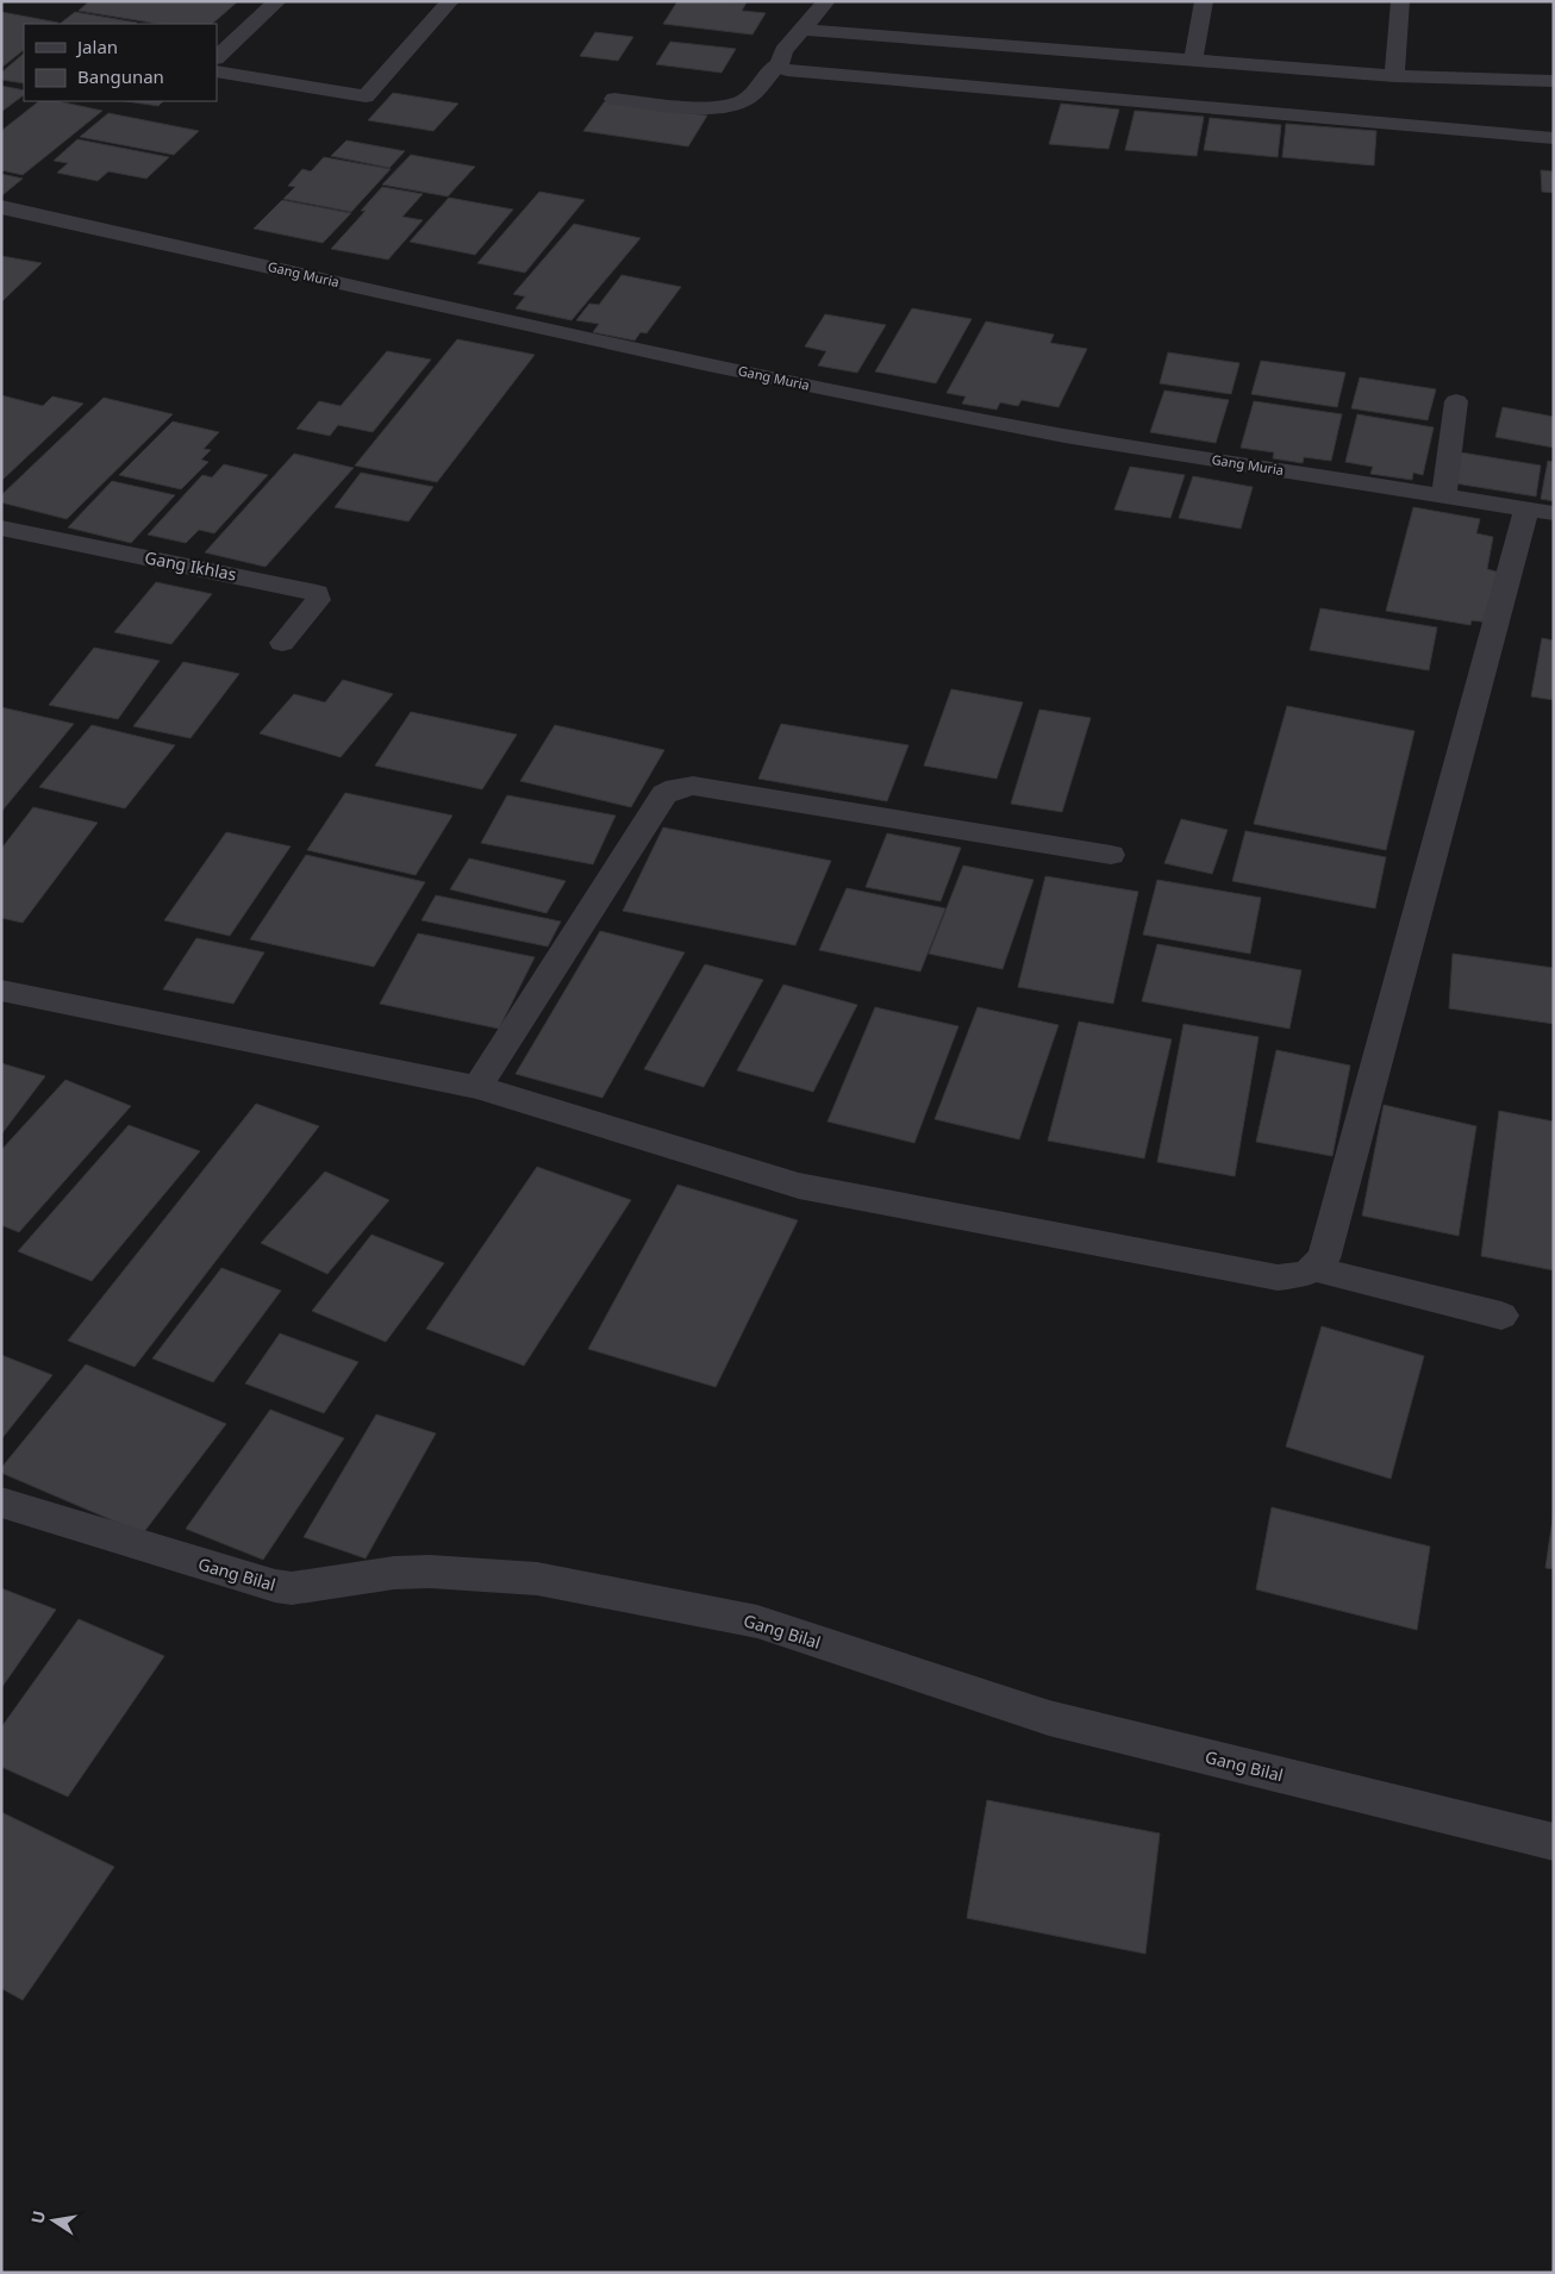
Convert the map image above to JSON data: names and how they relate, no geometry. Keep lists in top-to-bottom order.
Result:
{
  "streets": {
    "street": ["Gang Muria", "Gang Ikhlas", "Gang Bilal"]
  },
  "legend": ["Jalan", "Bangunan"],
  "north": "left"
}
